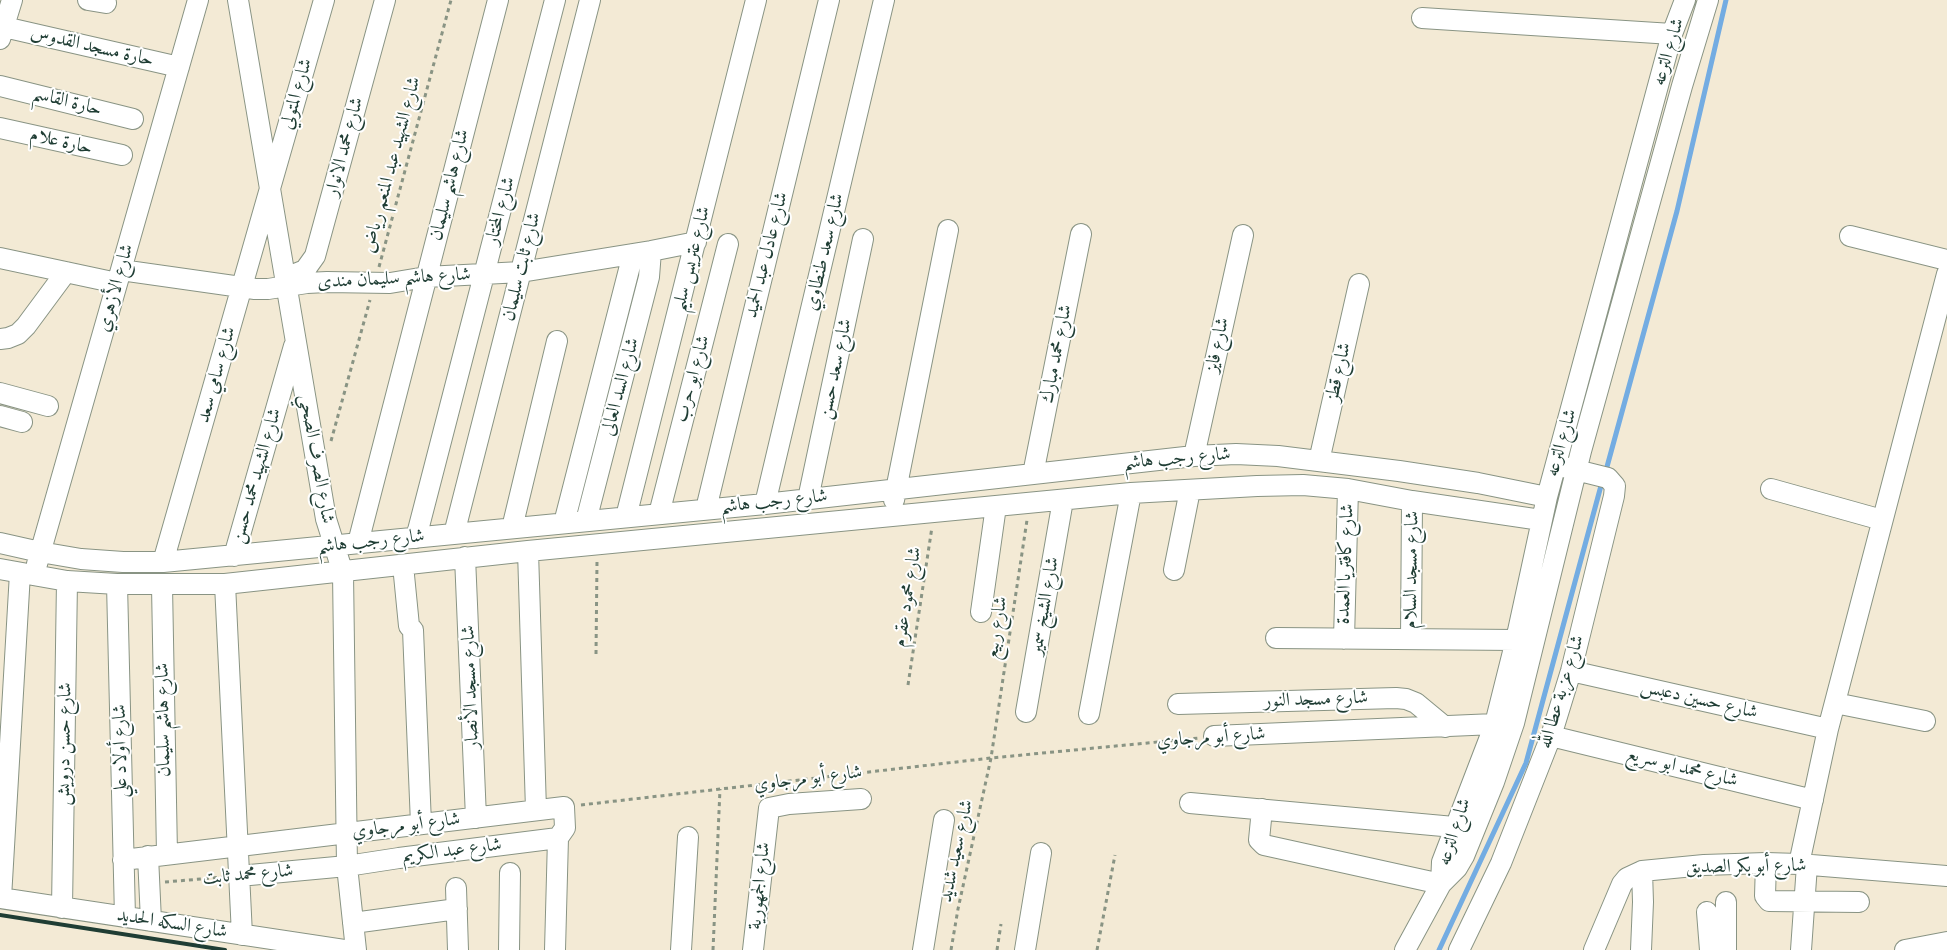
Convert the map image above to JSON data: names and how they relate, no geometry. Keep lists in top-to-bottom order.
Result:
{
  "streets": {
    "street": [
      "حارة مسجد القدوس",
      "شارع الترعه",
      "شارع المتولي",
      "حارة القاسم",
      "حارة علام",
      "شارع محمد الانوار",
      "شارع هاشم سليمان",
      "شارع المختار",
      "شارع سعد طنطاوي",
      "شارع عادل عبد الحميد",
      "شارع عتريس سليم",
      "شارع ثابت سليمان",
      "شارع هاشم سليمان مندى",
      "شارع الأزهري",
      "شارع فايز",
      "شارع محمد مبارك",
      "شارع سعد حسن",
      "شارع قطز",
      "شارع سامي سعد",
      "شارع ابو حرب",
      "شارع السد العالى",
      "شارع الصرف الصحي",
      "شارع رجب هاشم",
      "شارع الشهيد محمد حسن",
      "شارع كافتريا العمدة",
      "شارع مسجد السلام",
      "شارع الشيخ سمير",
      "شارع مسجد الأنصار",
      "شارع عزبة عطا الله",
      "شارع مسجد النور",
      "شارع حسين دعبس",
      "شارع أبو مرجاوي",
      "شارع حسن درويش",
      "شارع أولاد علي",
      "شارع محمد ابو سريع",
      "شارع عبد الكريم",
      "شارع أبو بكر الصديق",
      "شارع محمد ثابت",
      "شارع الجمهورية",
      "شارع السكه الحديد"
    ],
    "path": [
      "شارع الشهيد عبد المنعم رياض",
      "شارع محمود عقرم",
      "شارع ربيع",
      "شارع سعيد شديد"
    ]
  },
  "crossings": [
    ["حارة مسجد القدوس", "شارع الأزهري"],
    ["شارع الترعه", "شارع رجب هاشم"],
    ["شارع الترعه", "شارع عزبة عطا الله"],
    ["شارع الترعه", "شارع أبو مرجاوي"],
    ["شارع المتولي", "شارع سامي سعد"],
    ["شارع المتولي", "شارع الصرف الصحي"],
    ["شارع محمد الانوار", "شارع هاشم سليمان مندى"],
    ["شارع محمد الانوار", "شارع الصرف الصحي"],
    ["شارع الشهيد عبد المنعم رياض", "شارع هاشم سليمان مندى"],
    ["شارع هاشم سليمان", "شارع هاشم سليمان مندى"],
    ["شارع هاشم سليمان", "شارع رجب هاشم"],
    ["شارع هاشم سليمان", "شارع أبو مرجاوي"],
    ["شارع هاشم سليمان", "شارع محمد ثابت"],
    ["شارع هاشم سليمان", "شارع السكه الحديد"],
    ["شارع المختار", "شارع هاشم سليمان مندى"],
    ["شارع المختار", "شارع رجب هاشم"],
    ["شارع سعد طنطاوي", "شارع رجب هاشم"],
    ["شارع عادل عبد الحميد", "شارع رجب هاشم"],
    ["شارع عتريس سليم", "شارع هاشم سليمان مندى"],
    ["شارع عتريس سليم", "شارع رجب هاشم"],
    ["شارع ثابت سليمان", "شارع هاشم سليمان مندى"],
    ["شارع ثابت سليمان", "شارع رجب هاشم"],
    ["شارع هاشم سليمان مندى", "شارع الأزهري"],
    ["شارع هاشم سليمان مندى", "شارع سامي سعد"],
    ["شارع هاشم سليمان مندى", "شارع السد العالى"],
    ["شارع هاشم سليمان مندى", "شارع الصرف الصحي"],
    ["شارع الأزهري", "شارع رجب هاشم"],
    ["شارع فايز", "شارع رجب هاشم"],
    ["شارع محمد مبارك", "شارع رجب هاشم"],
    ["شارع سعد حسن", "شارع رجب هاشم"],
    ["شارع قطز", "شارع رجب هاشم"],
    ["شارع سامي سعد", "شارع الصرف الصحي"],
    ["شارع سامي سعد", "شارع رجب هاشم"],
    ["شارع ابو حرب", "شارع رجب هاشم"],
    ["شارع السد العالى", "شارع رجب هاشم"],
    ["شارع الصرف الصحي", "شارع رجب هاشم"],
    ["شارع الصرف الصحي", "شارع الشهيد محمد حسن"],
    ["شارع الصرف الصحي", "شارع أبو مرجاوي"],
    ["شارع الصرف الصحي", "شارع عبد الكريم"],
    ["شارع الصرف الصحي", "شارع محمد ثابت"],
    ["شارع رجب هاشم", "شارع الشهيد محمد حسن"],
    ["شارع رجب هاشم", "شارع كافتريا العمدة"],
    ["شارع رجب هاشم", "شارع مسجد السلام"],
    ["شارع رجب هاشم", "شارع محمود عقرم"],
    ["شارع رجب هاشم", "شارع الشيخ سمير"],
    ["شارع رجب هاشم", "شارع ربيع"],
    ["شارع رجب هاشم", "شارع مسجد الأنصار"],
    ["شارع رجب هاشم", "شارع حسن درويش"],
    ["شارع رجب هاشم", "شارع أولاد علي"],
    ["شارع ربيع", "شارع أبو مرجاوي"],
    ["شارع ربيع", "شارع سعيد شديد"],
    ["شارع مسجد الأنصار", "شارع أبو مرجاوي"],
    ["شارع عزبة عطا الله", "شارع حسين دعبس"],
    ["شارع عزبة عطا الله", "شارع محمد ابو سريع"],
    ["شارع مسجد النور", "شارع أبو مرجاوي"],
    ["شارع أبو مرجاوي", "شارع أولاد علي"],
    ["شارع أبو مرجاوي", "شارع سعيد شديد"],
    ["شارع حسن درويش", "شارع السكه الحديد"],
    ["شارع أولاد علي", "شارع السكه الحديد"],
    ["شارع عبد الكريم", "شارع محمد ثابت"]
  ]
}
